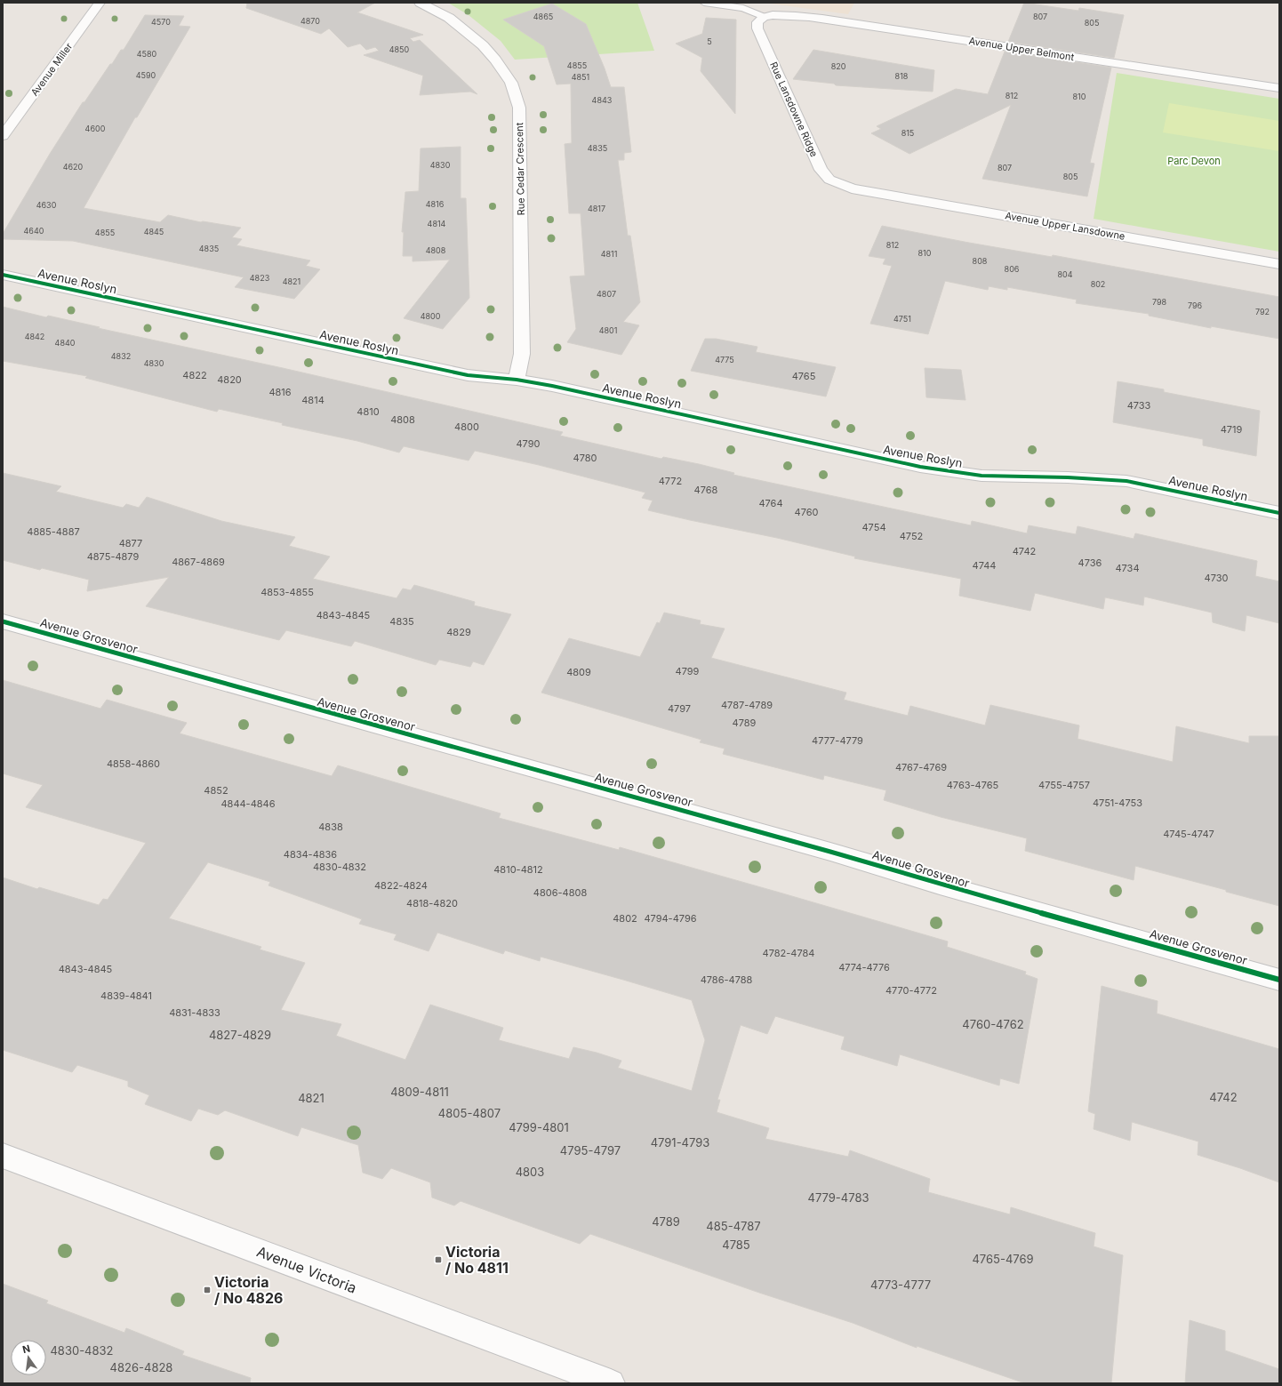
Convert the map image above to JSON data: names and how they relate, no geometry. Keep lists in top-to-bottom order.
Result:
{
  "streets": {
    "street": [
      "Avenue Upper Belmont",
      "Avenue Miller",
      "Rue Lansdowne Ridge",
      "Rue Cedar Crescent",
      "Avenue Upper Lansdowne",
      "Avenue Roslyn",
      "Avenue Grosvenor",
      "Avenue Victoria"
    ]
  },
  "crossings": [
    ["Avenue Upper Belmont", "Rue Lansdowne Ridge"],
    ["Rue Lansdowne Ridge", "Avenue Upper Lansdowne"],
    ["Rue Cedar Crescent", "Avenue Roslyn"]
  ],
  "parks": ["Parc Devon"],
  "places": {
    "transit": ["Victoria / No 4811", "Victoria / No 4826"]
  },
  "house_numbers": [
    "4865",
    "807",
    "4870",
    "4570",
    "805",
    "5",
    "4850",
    "4580",
    "4855",
    "820",
    "4590",
    "818",
    "4851",
    "812",
    "810",
    "4843",
    "4600",
    "815",
    "4835",
    "4830",
    "4620",
    "807",
    "805",
    "4816",
    "4630",
    "4817",
    "4814",
    "4640",
    "4845",
    "4855",
    "812",
    "4835",
    "4808",
    "810",
    "4811",
    "808",
    "806",
    "804",
    "4823",
    "4821",
    "802",
    "4807",
    "798",
    "796",
    "792",
    "4800",
    "4751",
    "4801",
    "4842",
    "4840",
    "4832",
    "4775",
    "4830",
    "4822",
    "4765",
    "4820",
    "4816",
    "4814",
    "4733",
    "4810",
    "4808",
    "4800",
    "4719",
    "4790",
    "4780",
    "4772",
    "4768",
    "4764",
    "4760",
    "4754",
    "4885-4887",
    "4752",
    "4877",
    "4742",
    "4875-4879",
    "4867-4869",
    "4736",
    "4744",
    "4734",
    "4730",
    "4853-4855",
    "4843-4845",
    "4835",
    "4829",
    "4799",
    "4809",
    "4787-4789",
    "4797",
    "4789",
    "4777-4779",
    "4858-4860",
    "4767-4769",
    "4763-4765",
    "4755-4757",
    "4852",
    "4751-4753",
    "4844-4846",
    "4838",
    "4745-4747",
    "4834-4836",
    "4830-4832",
    "4810-4812",
    "4822-4824",
    "4806-4808",
    "4818-4820",
    "4802",
    "4794-4796",
    "4782-4784",
    "4774-4776",
    "4843-4845",
    "4786-4788",
    "4770-4772",
    "4839-4841",
    "4831-4833",
    "4760-4762",
    "4827-4829",
    "4809-4811",
    "4742",
    "4821",
    "4805-4807",
    "4799-4801",
    "4791-4793",
    "4795-4797",
    "4803",
    "4779-4783",
    "4789",
    "485-4787",
    "4785",
    "4765-4769",
    "4773-4777",
    "4830-4832",
    "4826-4828"
  ],
  "north": "top"
}
